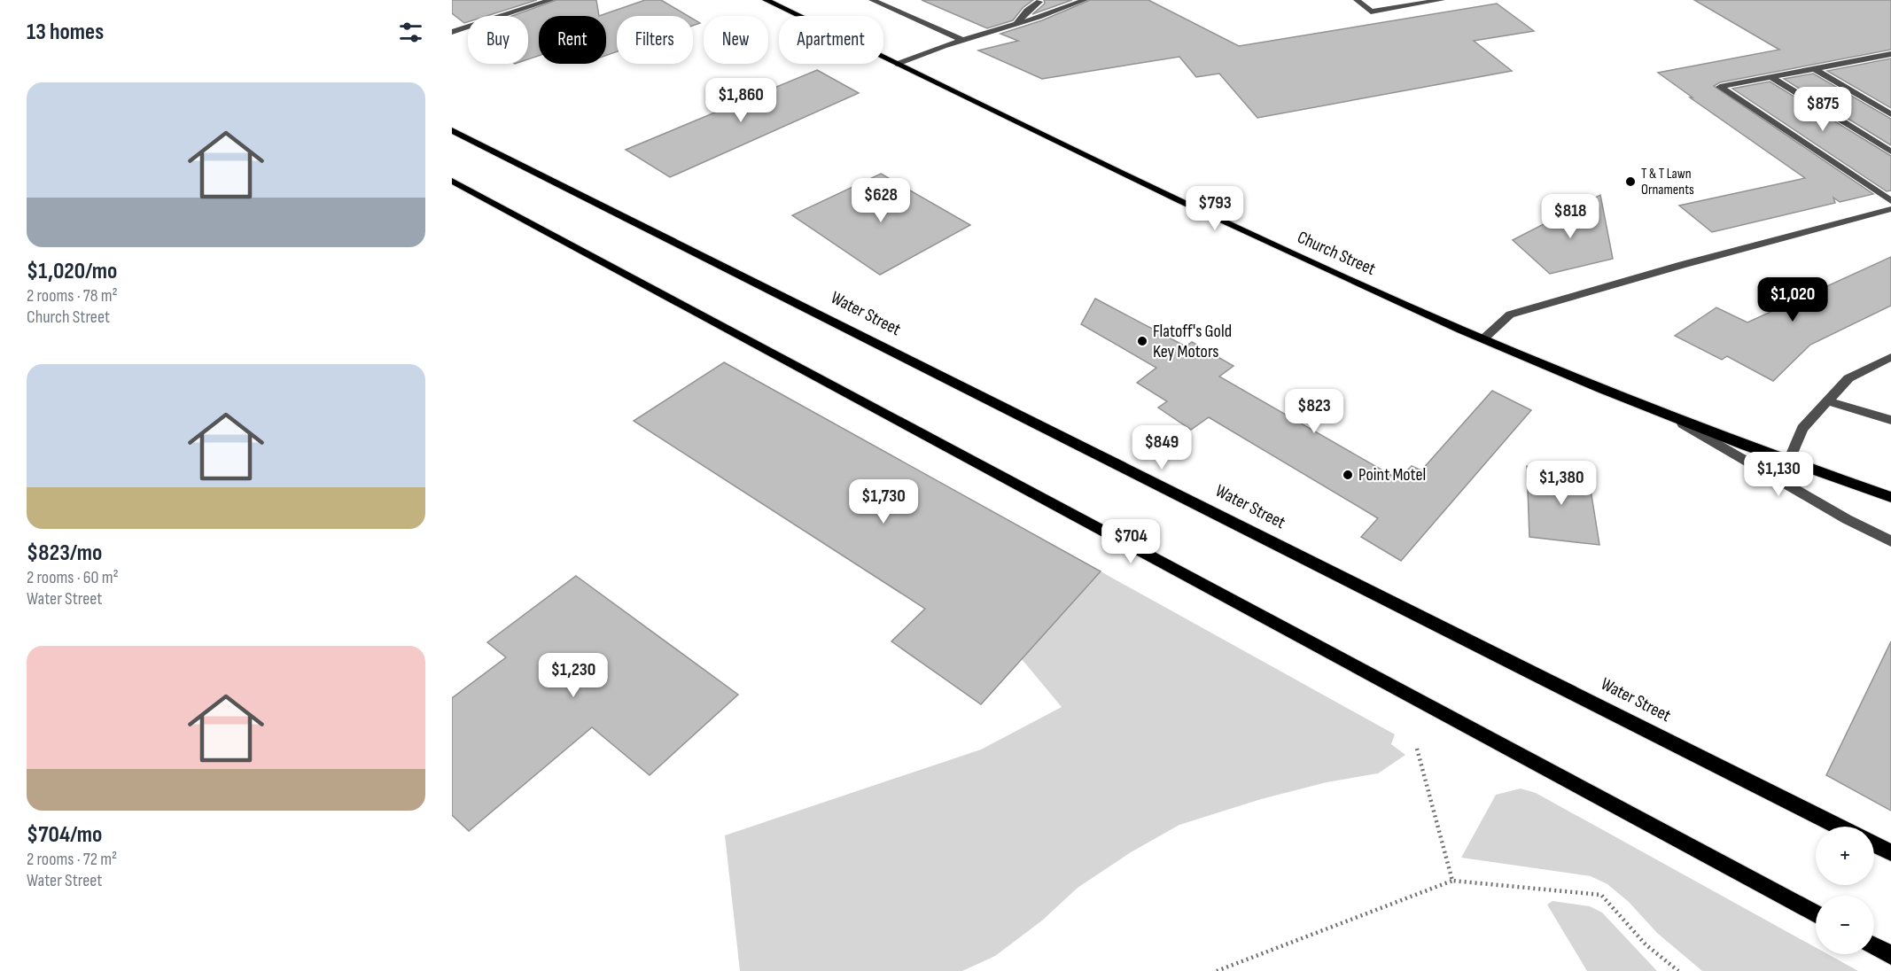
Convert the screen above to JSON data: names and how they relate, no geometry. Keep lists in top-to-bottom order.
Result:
{
  "streets": {
    "main road": ["Church Street", "Water Street"]
  },
  "places": ["T & T Lawn Ornaments", "Flatoff's Gold Key Motors", "Point Motel"],
  "page": {
    "heading": "13 homes",
    "chip": [
      "Buy",
      "Rent",
      "Filters",
      "New",
      "Apartment"
    ],
    "list": [
      {
        "name": "$1,020/mo",
        "note": "2 rooms · 78 m² · Church Street"
      },
      {
        "name": "$823/mo",
        "note": "2 rooms · 60 m² · Water Street"
      },
      {
        "name": "$704/mo",
        "note": "2 rooms · 72 m² · Water Street"
      }
    ],
    "price": [
      "$1,860",
      "$875",
      "$628",
      "$793",
      "$818",
      "$1,020",
      "$823",
      "$849",
      "$1,130",
      "$1,380",
      "$1,730",
      "$704",
      "$1,230"
    ],
    "map_buttons": ["+", "−"]
  }
}
